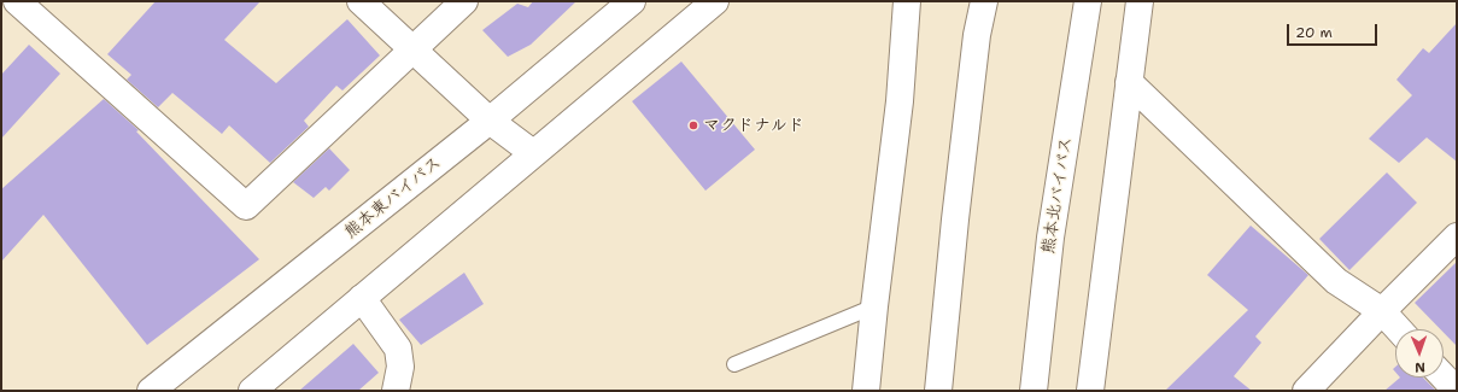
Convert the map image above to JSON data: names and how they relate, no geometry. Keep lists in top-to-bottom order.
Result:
{
  "streets": {
    "main road": ["熊本北バイパス", "熊本東バイパス"]
  },
  "places": ["マクドナルド"],
  "scale_bar": "20 m",
  "north": "bottom"
}
